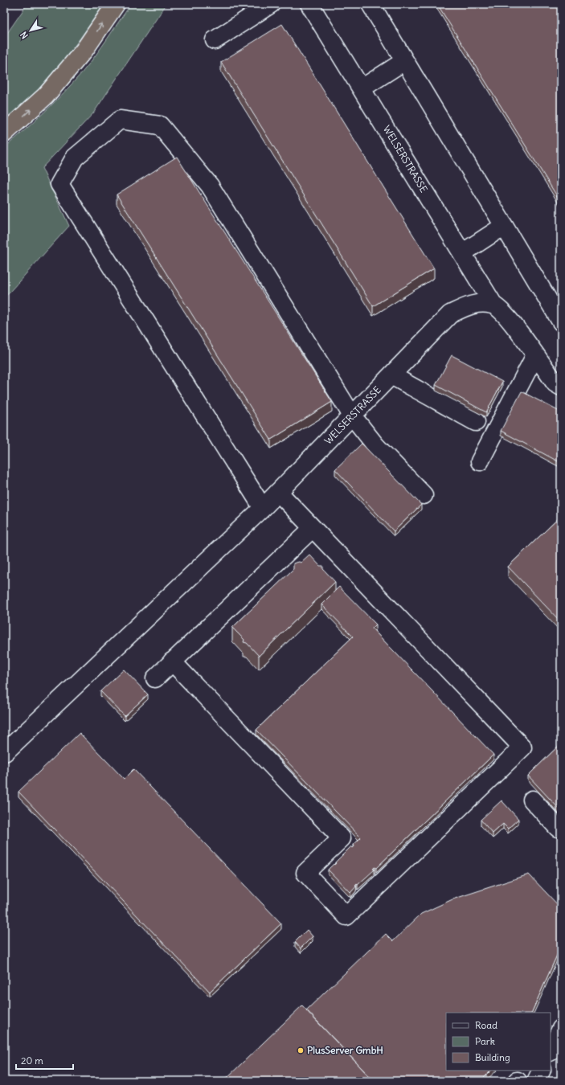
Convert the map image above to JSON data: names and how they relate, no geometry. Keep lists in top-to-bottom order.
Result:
{
  "streets": {
    "street": ["WELSERSTRASSE"]
  },
  "places": ["PlusServer GmbH"],
  "legend": ["Road", "Park", "Building"],
  "scale_bar": "20 m",
  "north": "bottom left"
}
